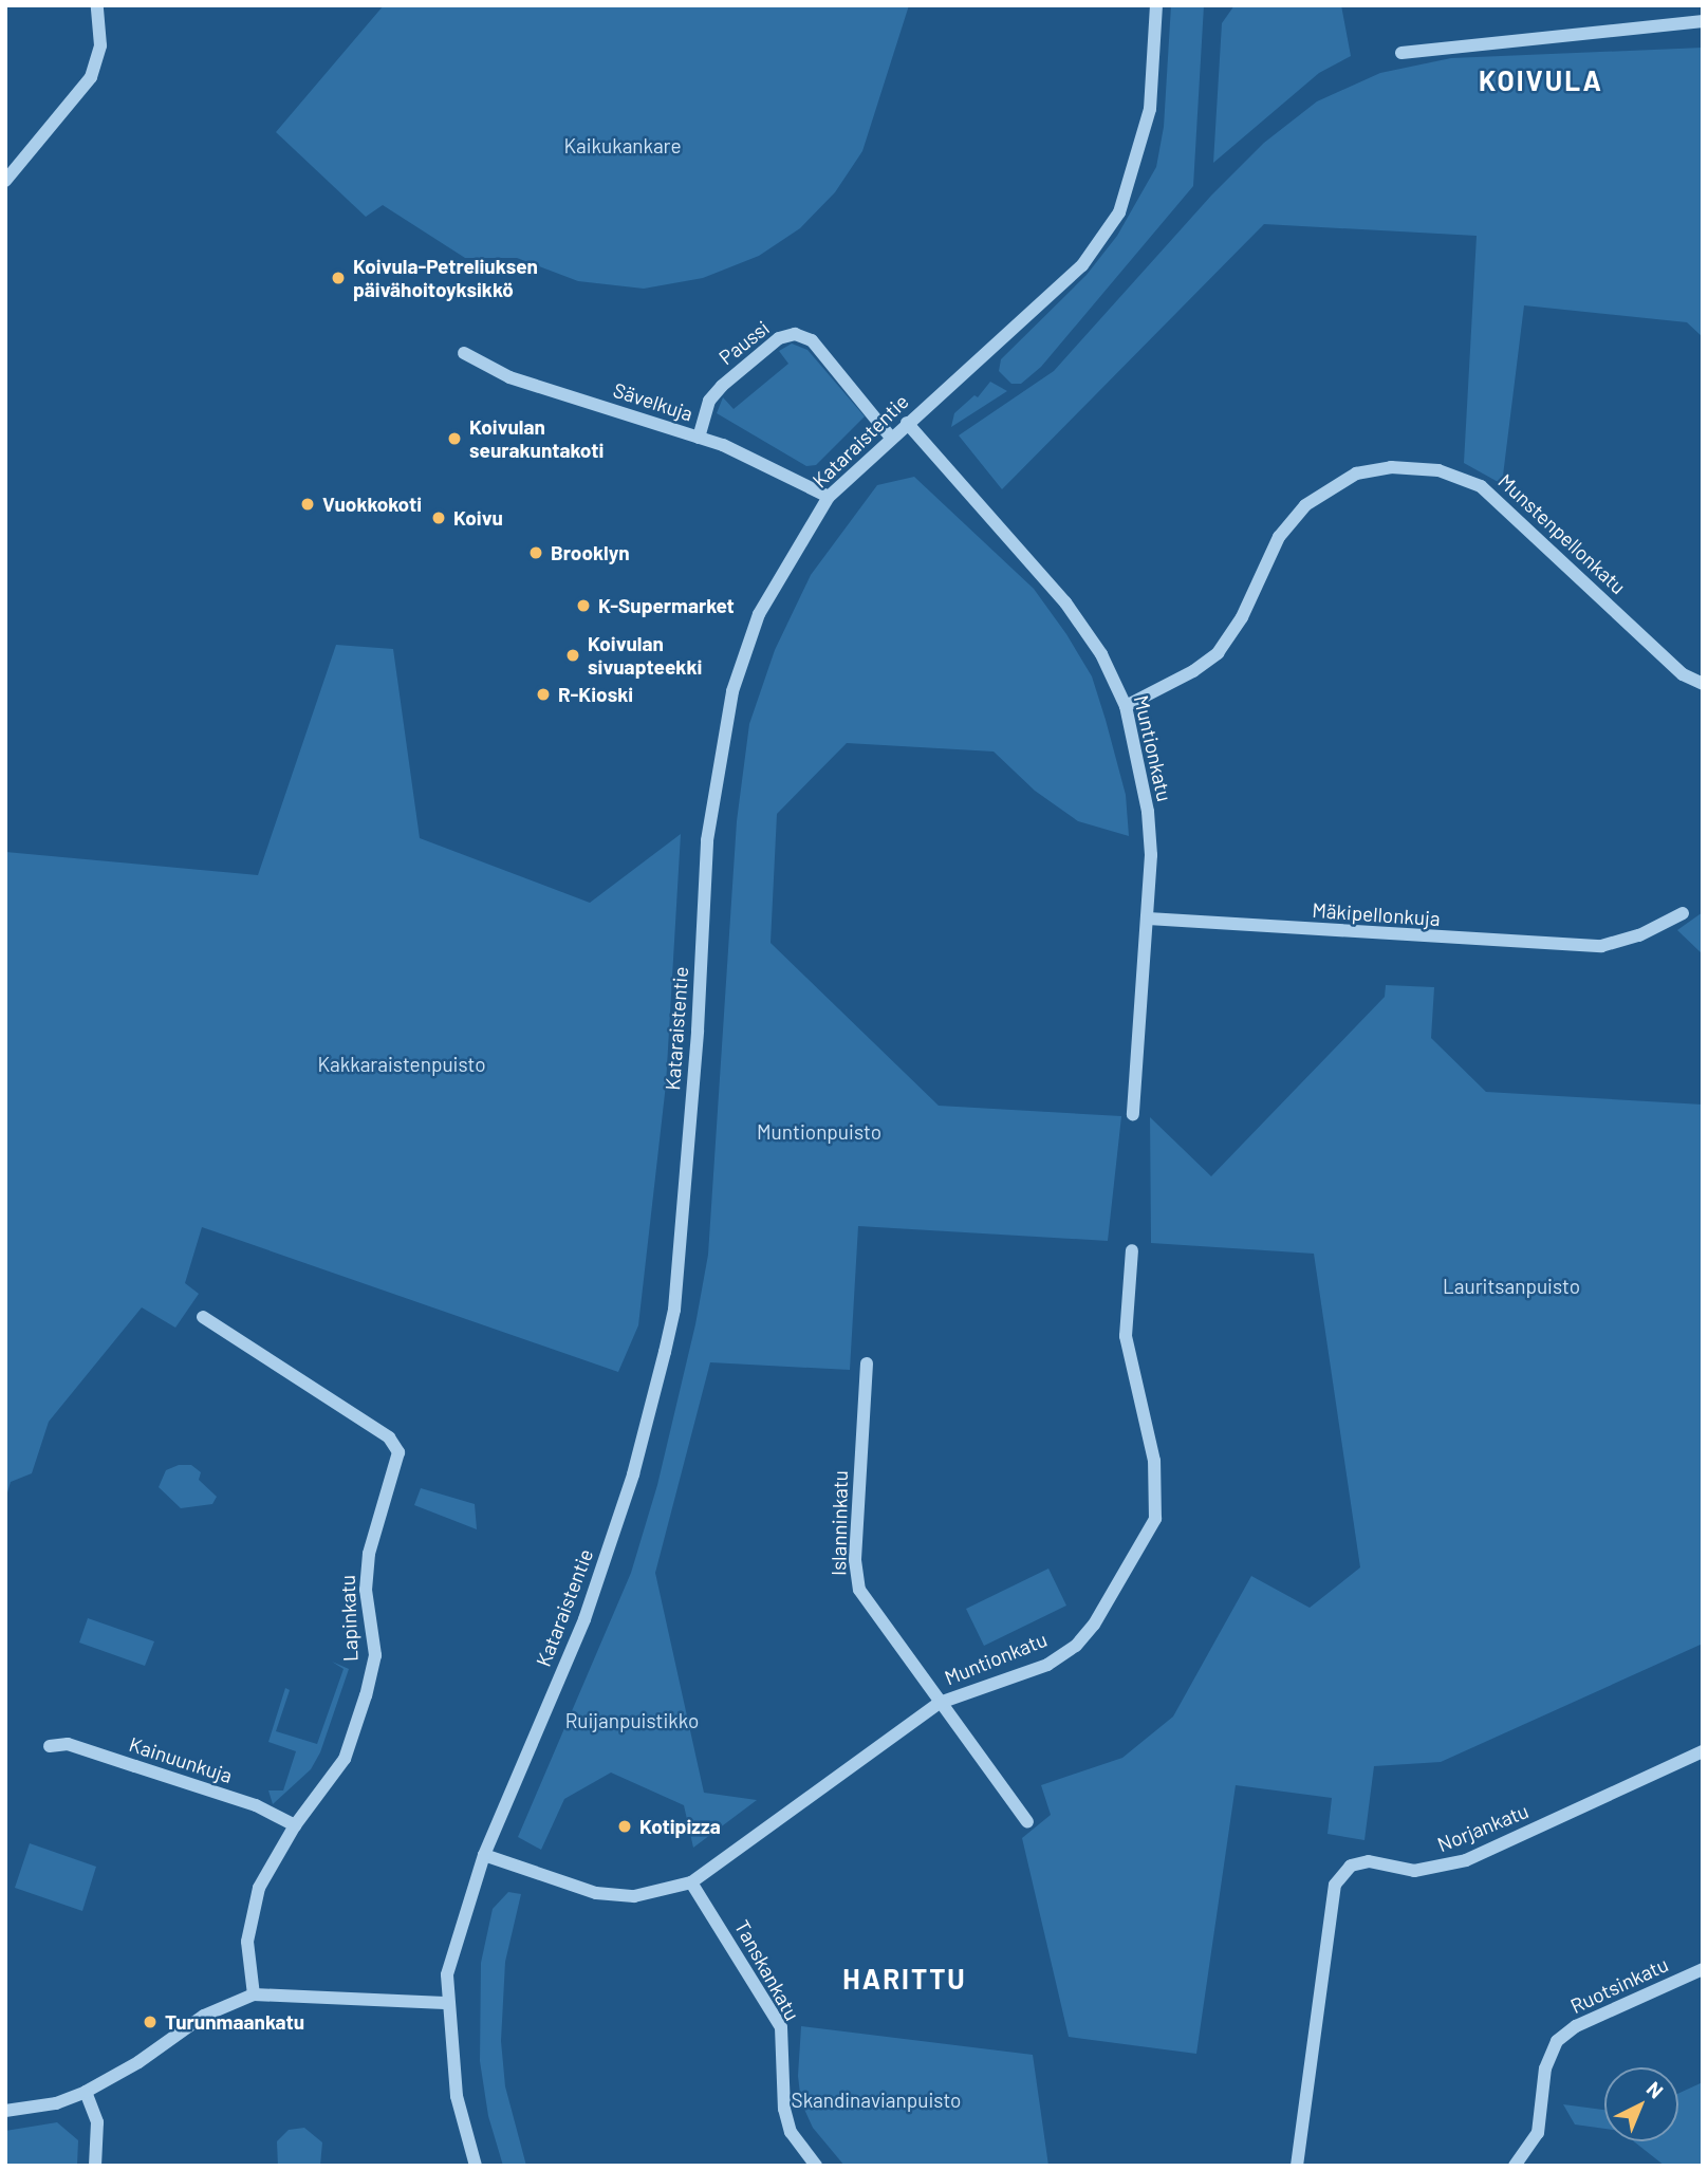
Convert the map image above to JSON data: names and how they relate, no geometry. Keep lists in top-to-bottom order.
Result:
{
  "streets": {
    "street": [
      "Paussi",
      "Sävelkuja",
      "Kataraistentie",
      "Munstenpellonkatu",
      "Muntionkatu",
      "Mäkipellonkuja",
      "Islanninkatu",
      "Lapinkatu",
      "Kainuunkuja",
      "Norjankatu",
      "Tanskankatu",
      "Ruotsinkatu"
    ]
  },
  "crossings": [
    ["Paussi", "Sävelkuja"],
    ["Paussi", "Kataraistentie"],
    ["Sävelkuja", "Kataraistentie"],
    ["Kataraistentie", "Muntionkatu"],
    ["Munstenpellonkatu", "Muntionkatu"],
    ["Muntionkatu", "Mäkipellonkuja"],
    ["Muntionkatu", "Islanninkatu"],
    ["Muntionkatu", "Tanskankatu"],
    ["Lapinkatu", "Kainuunkuja"]
  ],
  "districts": ["KOIVULA", "HARITTU"],
  "parks": [
    "Kaikukankare",
    "Kakkaraistenpuisto",
    "Muntionpuisto",
    "Lauritsanpuisto",
    "Ruijanpuistikko",
    "Skandinavianpuisto"
  ],
  "places": [
    "Koivula-Petreliuksen päivähoitoyksikkö",
    "Koivulan seurakuntakoti",
    "Vuokkokoti",
    "Koivu",
    "Brooklyn",
    "K-Supermarket",
    "Koivulan sivuapteekki",
    "R-Kioski",
    "Kotipizza",
    "Turunmaankatu"
  ],
  "north": "top right"
}
